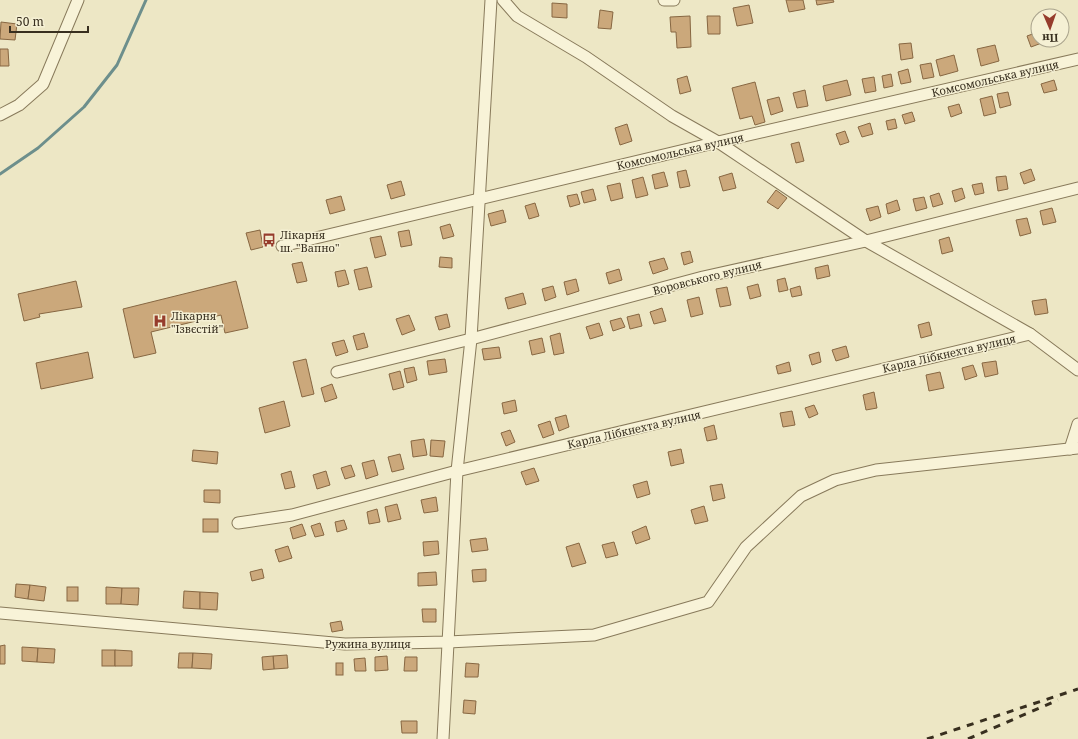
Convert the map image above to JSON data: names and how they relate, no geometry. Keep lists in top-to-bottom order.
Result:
{
  "streets": {
    "street": [
      "Комсомольська вулиця",
      "Воровського вулиця",
      "Карла Лібкнехта вулиця",
      "Ружина вулиця"
    ]
  },
  "places": {
    "bus stop": ["Лікарня ш. \"Вапно\""],
    "hospital": ["Лікарня \"Ізвєстій\""]
  },
  "scale_bar": "50 m",
  "north": "bottom"
}
